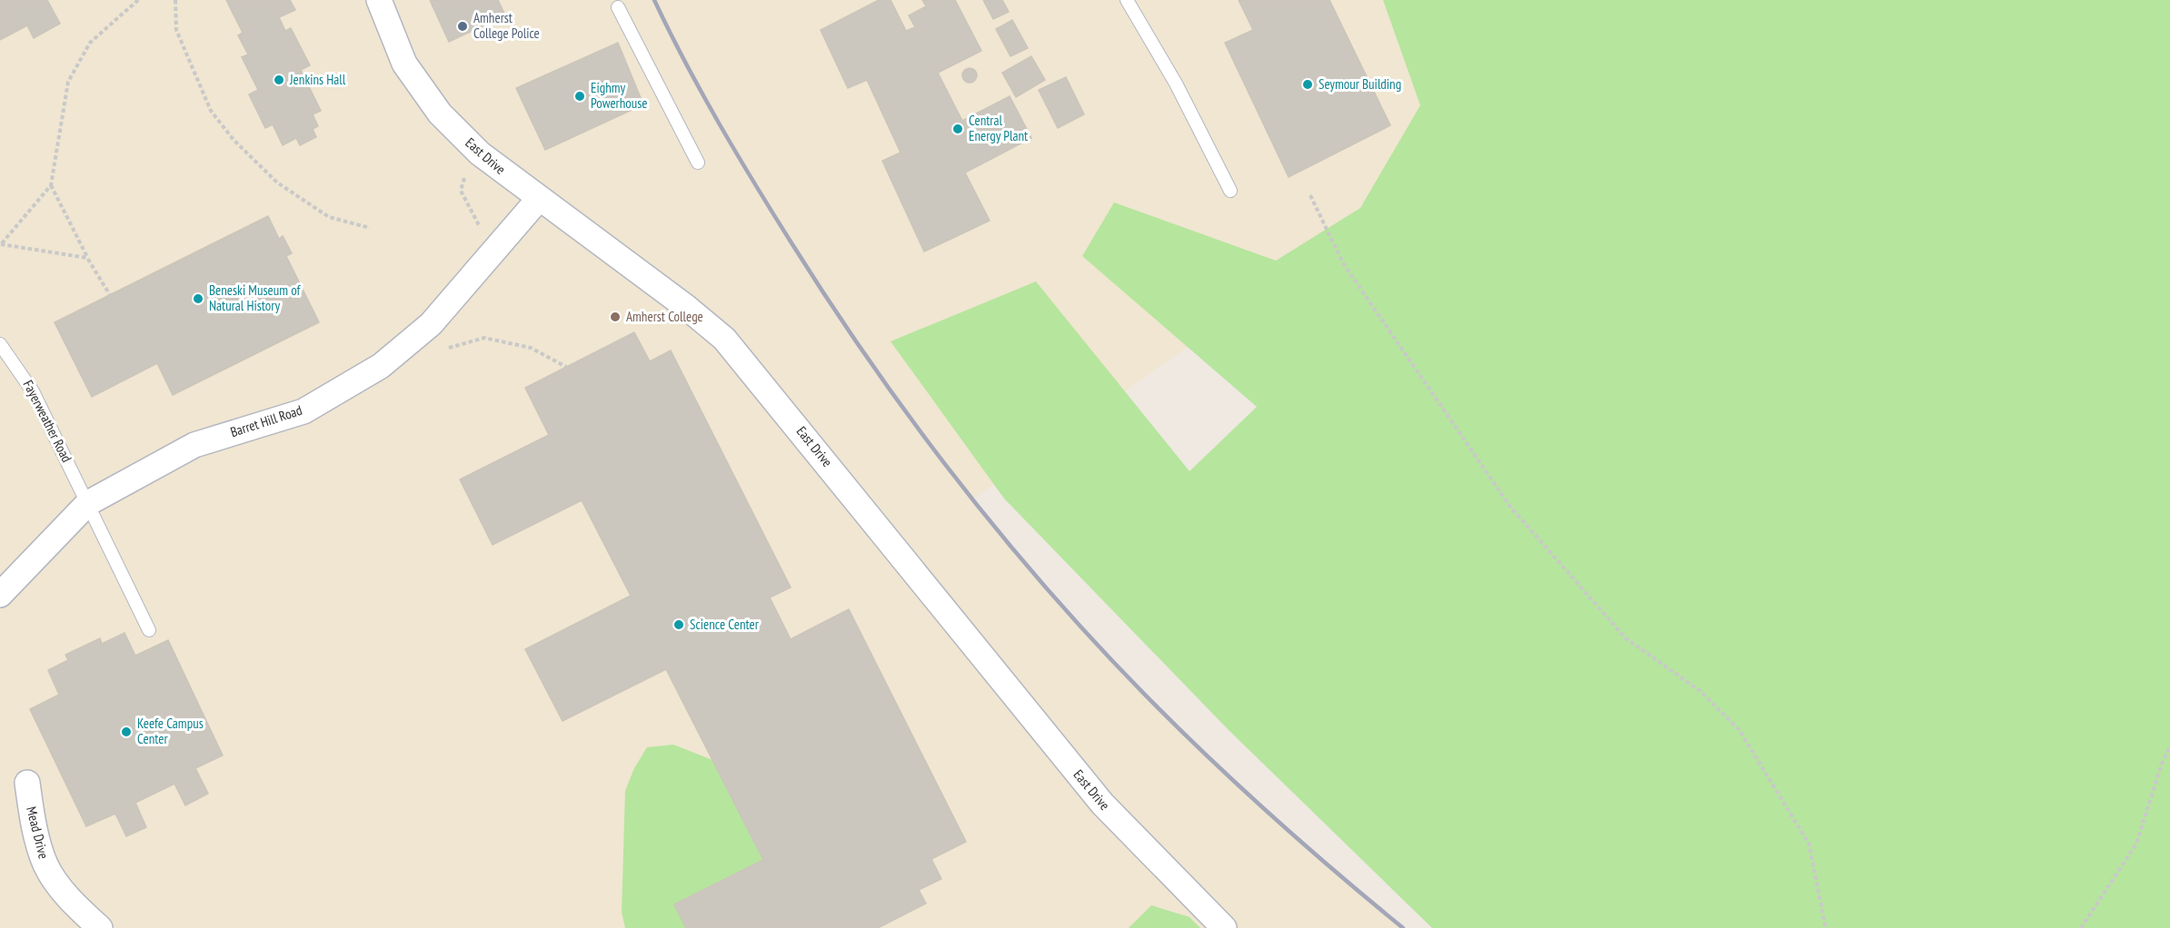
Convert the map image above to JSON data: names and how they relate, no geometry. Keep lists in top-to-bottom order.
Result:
{
  "streets": {
    "street": ["East Drive", "Barret Hill Road", "Mead Drive"],
    "lane": ["Fayerweather Road"]
  },
  "crossings": [
    ["East Drive", "Barret Hill Road"],
    ["Fayerweather Road", "Barret Hill Road"]
  ],
  "places": [
    "Amherst College Police",
    "Jenkins Hall",
    "Seymour Building",
    "Eighmy Powerhouse",
    "Central Energy Plant",
    "Beneski Museum of Natural History",
    "Amherst College",
    "Science Center",
    "Keefe Campus Center"
  ]
}
